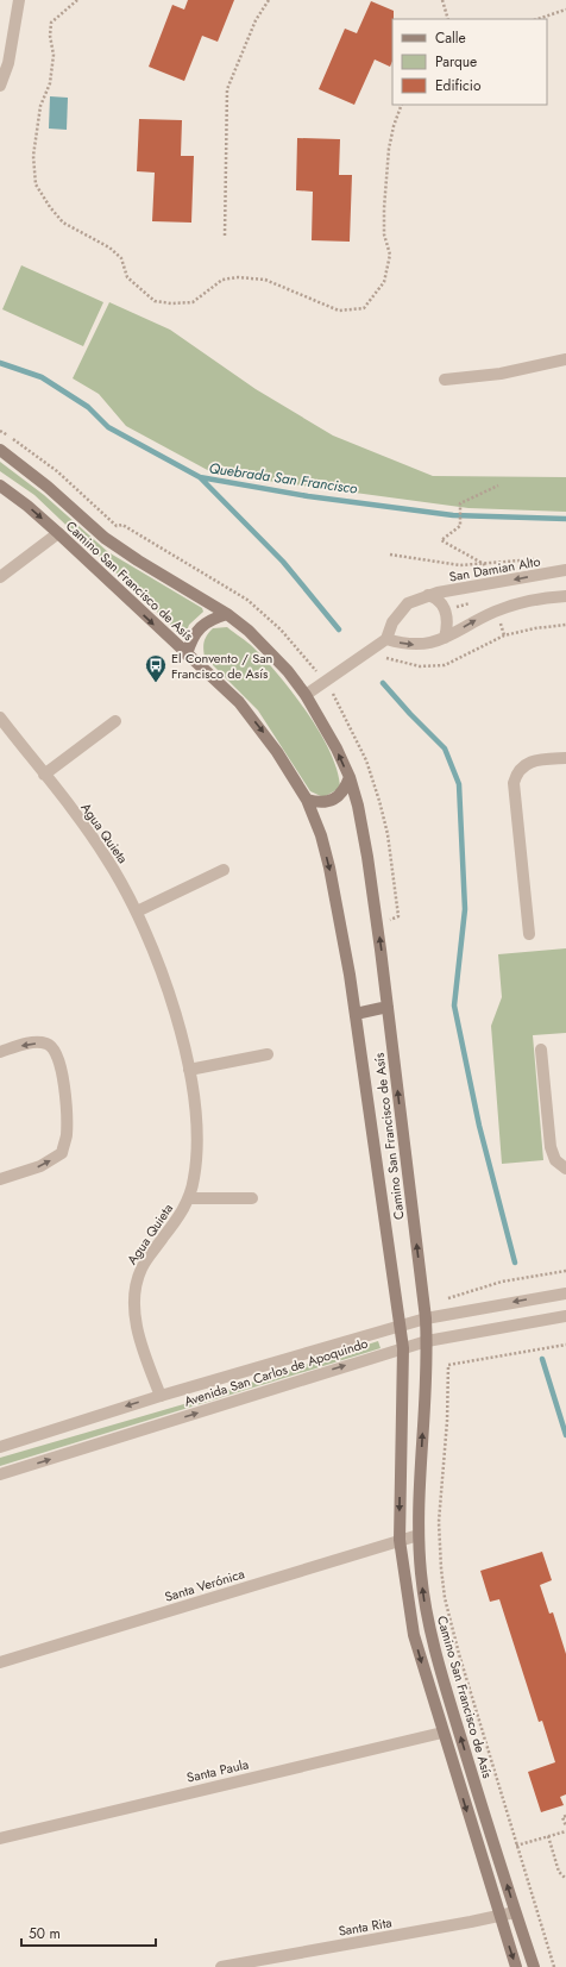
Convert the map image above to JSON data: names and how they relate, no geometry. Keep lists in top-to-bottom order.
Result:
{
  "streets": {
    "main road": ["Camino San Francisco de Asís"],
    "street": [
      "San Damian Alto",
      "Agua Quieta",
      "Avenida San Carlos de Apoquindo",
      "Santa Verónica",
      "Santa Paula",
      "Santa Rita"
    ]
  },
  "crossings": [
    ["San Damian Alto", "Camino San Francisco de Asís"],
    ["Camino San Francisco de Asís", "Avenida San Carlos de Apoquindo"],
    ["Camino San Francisco de Asís", "Santa Verónica"],
    ["Camino San Francisco de Asís", "Santa Paula"],
    ["Camino San Francisco de Asís", "Santa Rita"],
    ["Agua Quieta", "Avenida San Carlos de Apoquindo"]
  ],
  "water": ["Quebrada San Francisco"],
  "places": {
    "bus stop": ["El Convento / San Francisco de Asís"]
  },
  "legend": ["Calle", "Parque", "Edificio"],
  "scale_bar": "50 m"
}
